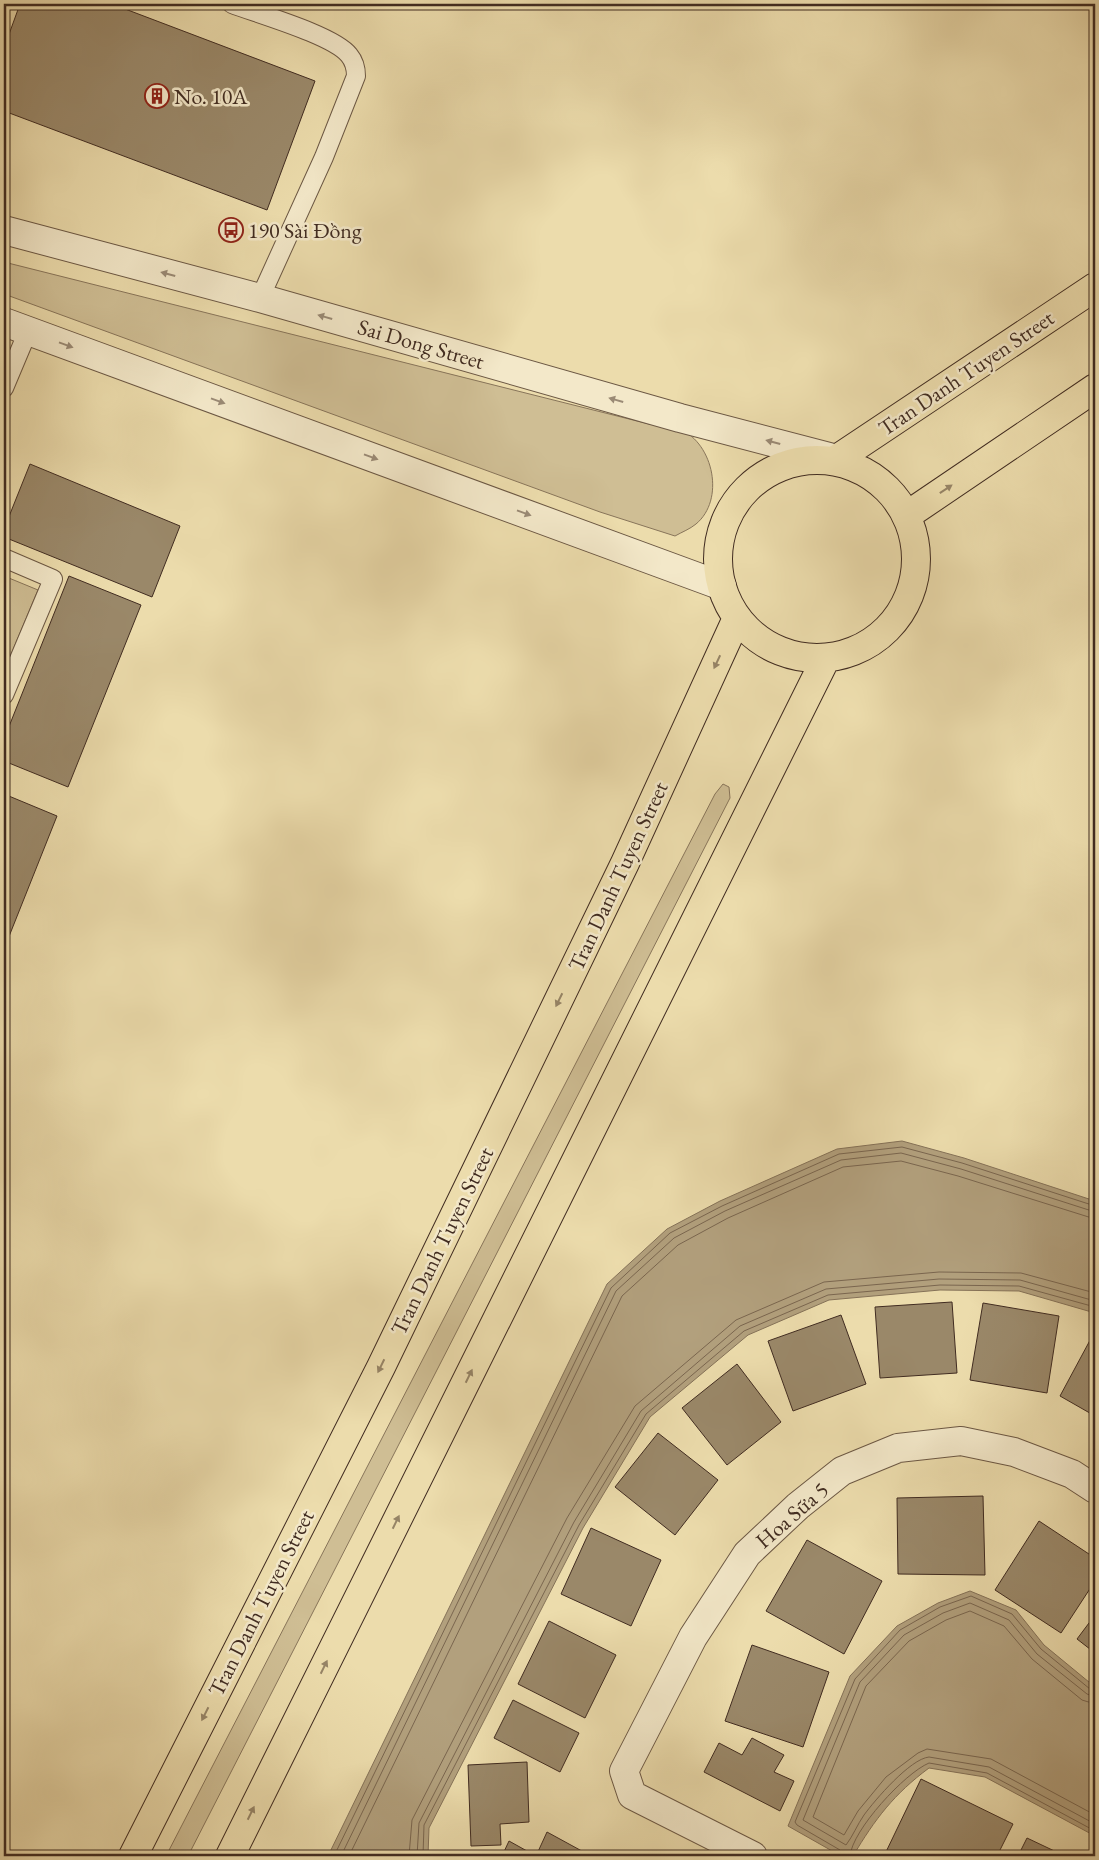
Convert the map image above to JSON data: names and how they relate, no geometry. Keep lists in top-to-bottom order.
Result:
{
  "streets": {
    "main road": ["Tran Danh Tuyen Street"],
    "street": ["Sai Dong Street", "Hoa Sữa 5"]
  },
  "crossings": [
    ["Sai Dong Street", "Tran Danh Tuyen Street"]
  ],
  "places": {
    "building": ["No. 10A"],
    "bus stop": ["190 Sài Đồng"]
  }
}
